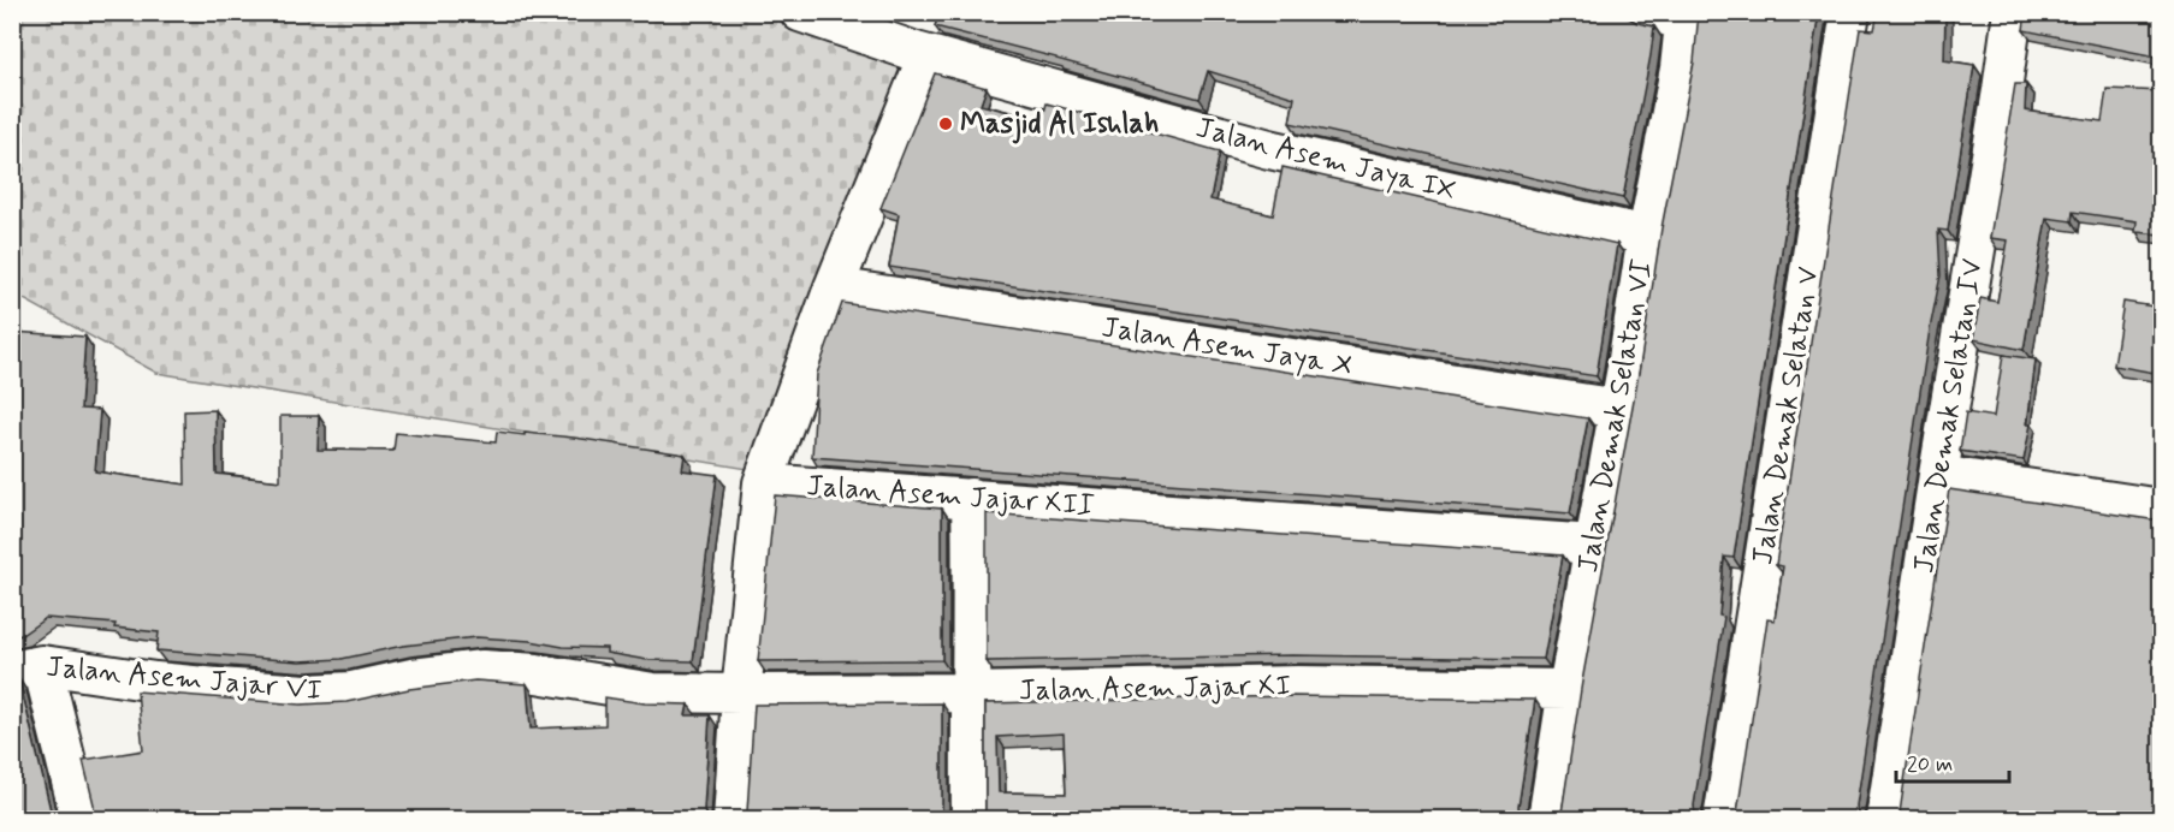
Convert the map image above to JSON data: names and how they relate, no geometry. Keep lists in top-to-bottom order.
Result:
{
  "streets": {
    "street": [
      "Jalan Asem Jaya IX",
      "Jalan Asem Jaya X",
      "Jalan Demak Selatan VI",
      "Jalan Demak Selatan V",
      "Jalan Demak Selatan IV",
      "Jalan Asem Jajar XII",
      "Jalan Asem Jajar VI",
      "Jalan Asem Jajar XI"
    ]
  },
  "crossings": [
    ["Jalan Asem Jaya IX", "Jalan Demak Selatan VI"],
    ["Jalan Asem Jaya IX", "Jalan Asem Jajar XII"],
    ["Jalan Asem Jaya X", "Jalan Demak Selatan VI"],
    ["Jalan Asem Jaya X", "Jalan Asem Jajar XII"],
    ["Jalan Demak Selatan VI", "Jalan Asem Jajar XII"],
    ["Jalan Demak Selatan VI", "Jalan Asem Jajar XI"],
    ["Jalan Asem Jajar VI", "Jalan Asem Jajar XI"]
  ],
  "places": ["Masjid Al Ishlah"],
  "scale_bar": "20 m"
}
